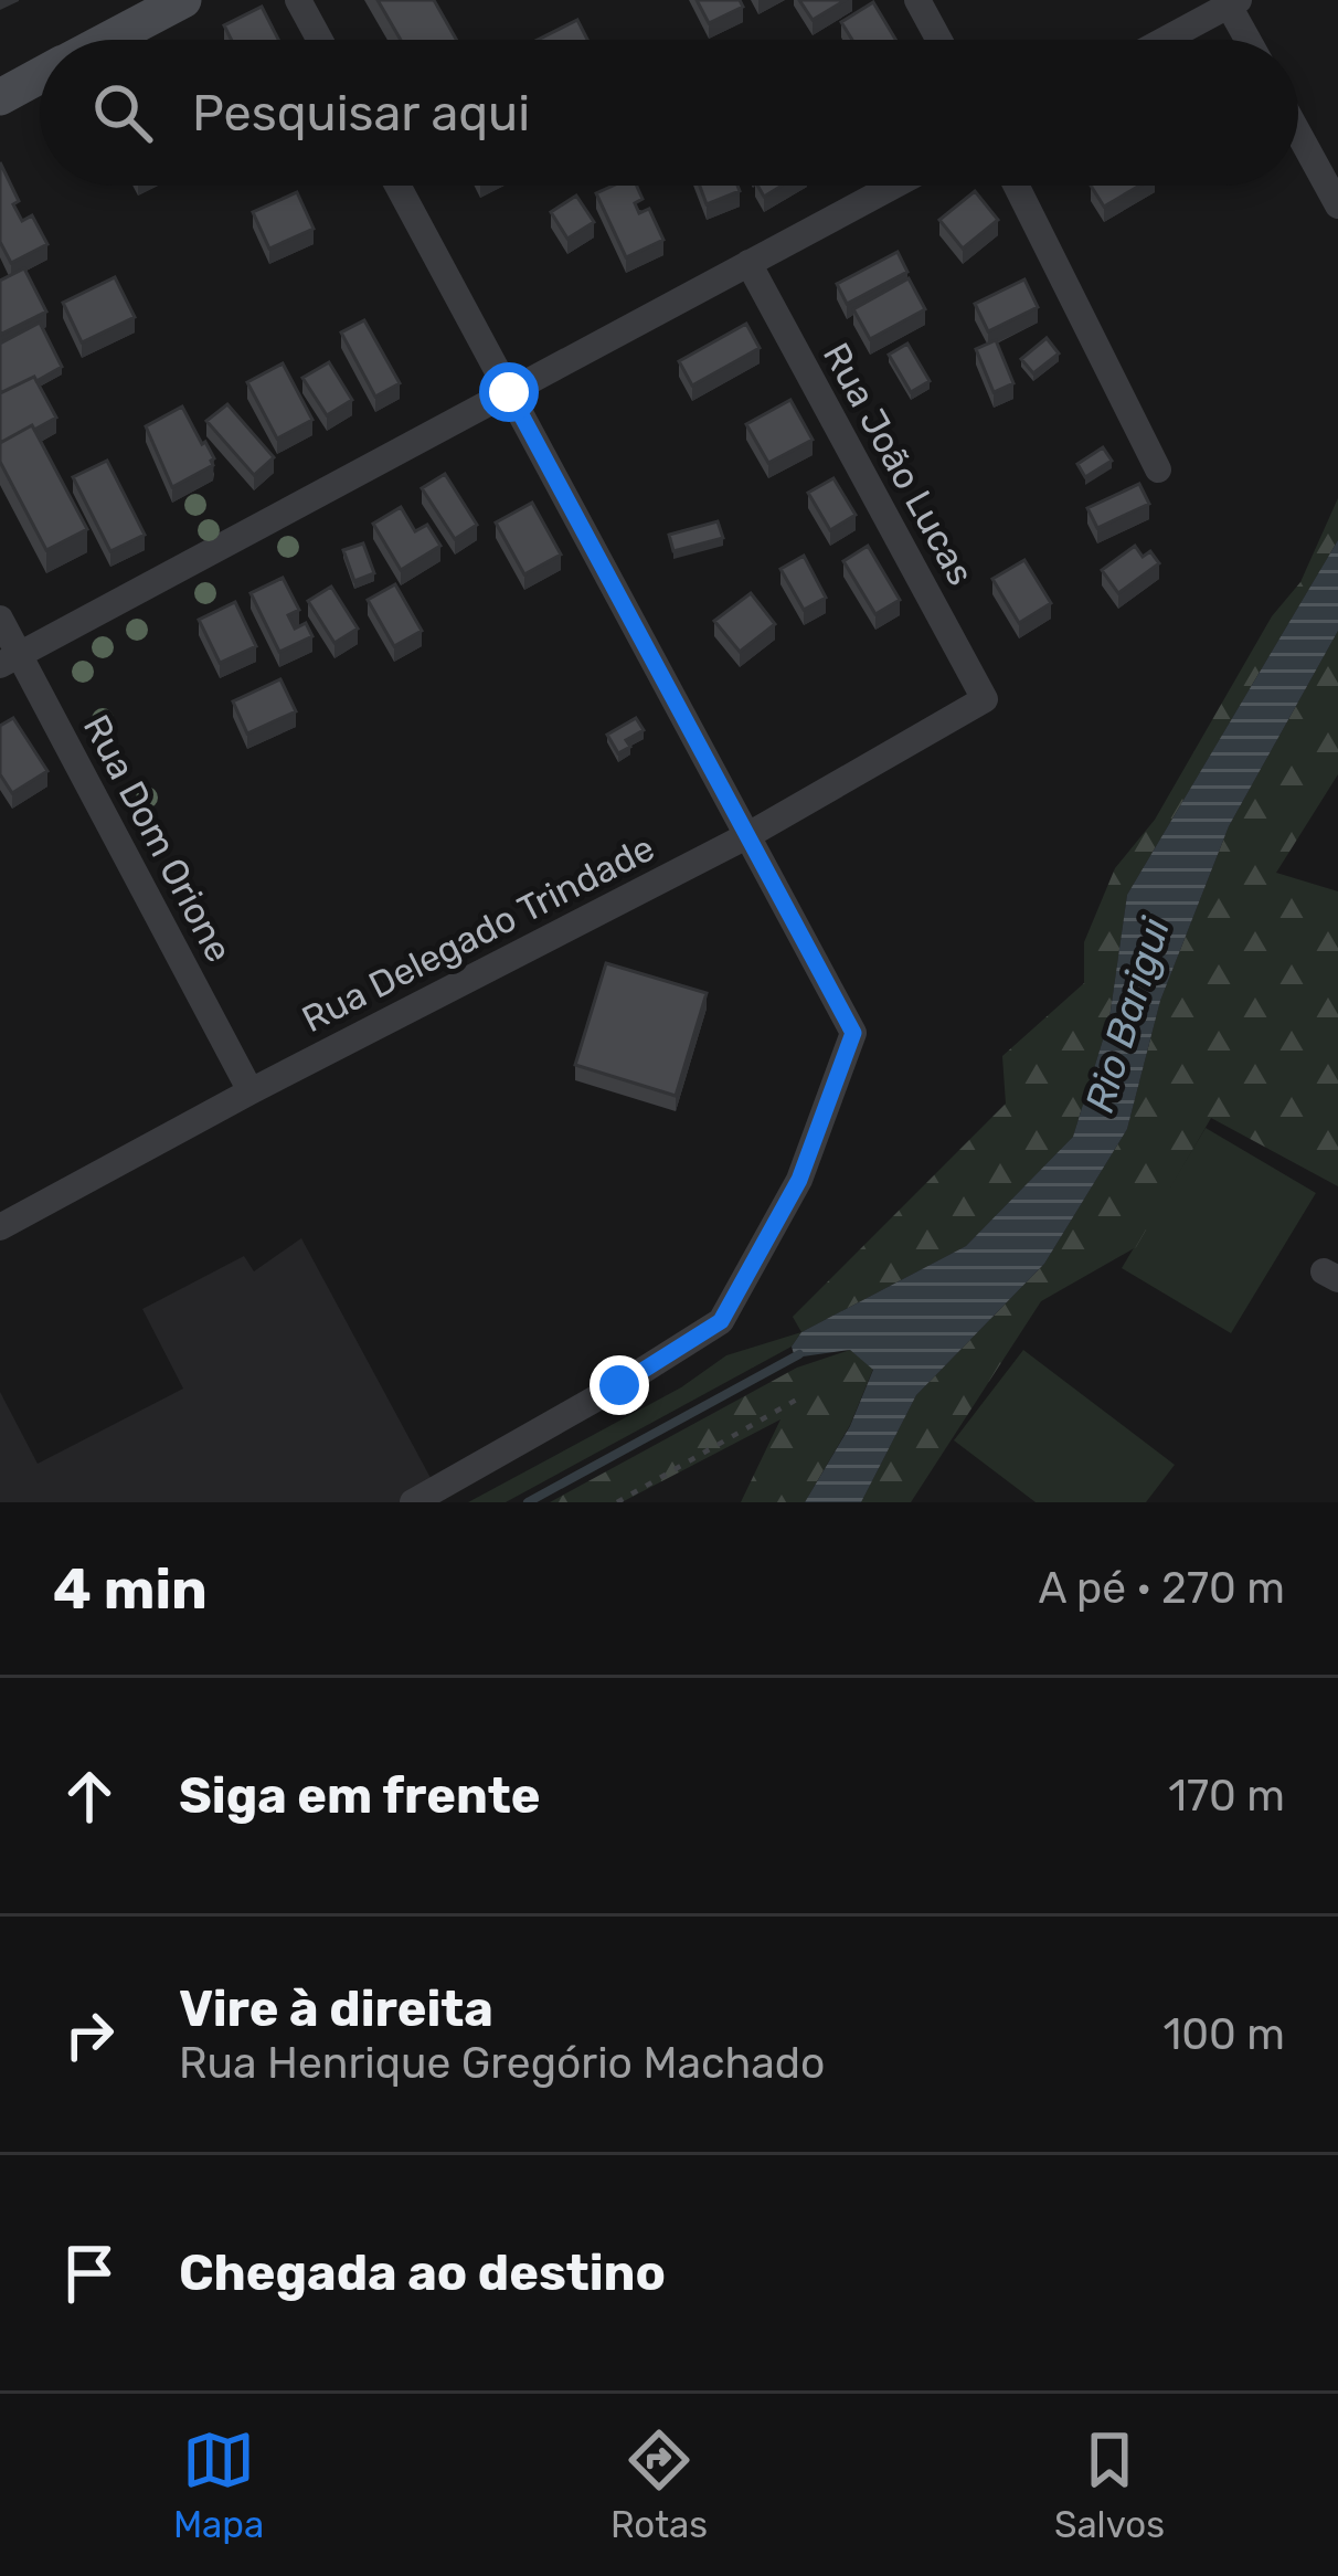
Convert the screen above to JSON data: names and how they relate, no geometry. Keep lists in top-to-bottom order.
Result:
{
  "streets": {
    "street": ["Rua João Lucas", "Rua Dom Orione", "Rua Delegado Trindade"]
  },
  "crossings": [
    ["Rua João Lucas", "Rua Delegado Trindade"],
    ["Rua Dom Orione", "Rua Delegado Trindade"]
  ],
  "water": ["Rio Barigui"],
  "page": {
    "search": "Pesquisar aqui",
    "heading": ["4 min", "A pé · 270 m"],
    "list": [
      ["Siga em frente", "170 m"],
      ["Vire à direita", "Rua Henrique Gregório Machado", "100 m"],
      "Chegada ao destino"
    ],
    "nav": ["Mapa", "Rotas", "Salvos"]
  }
}
